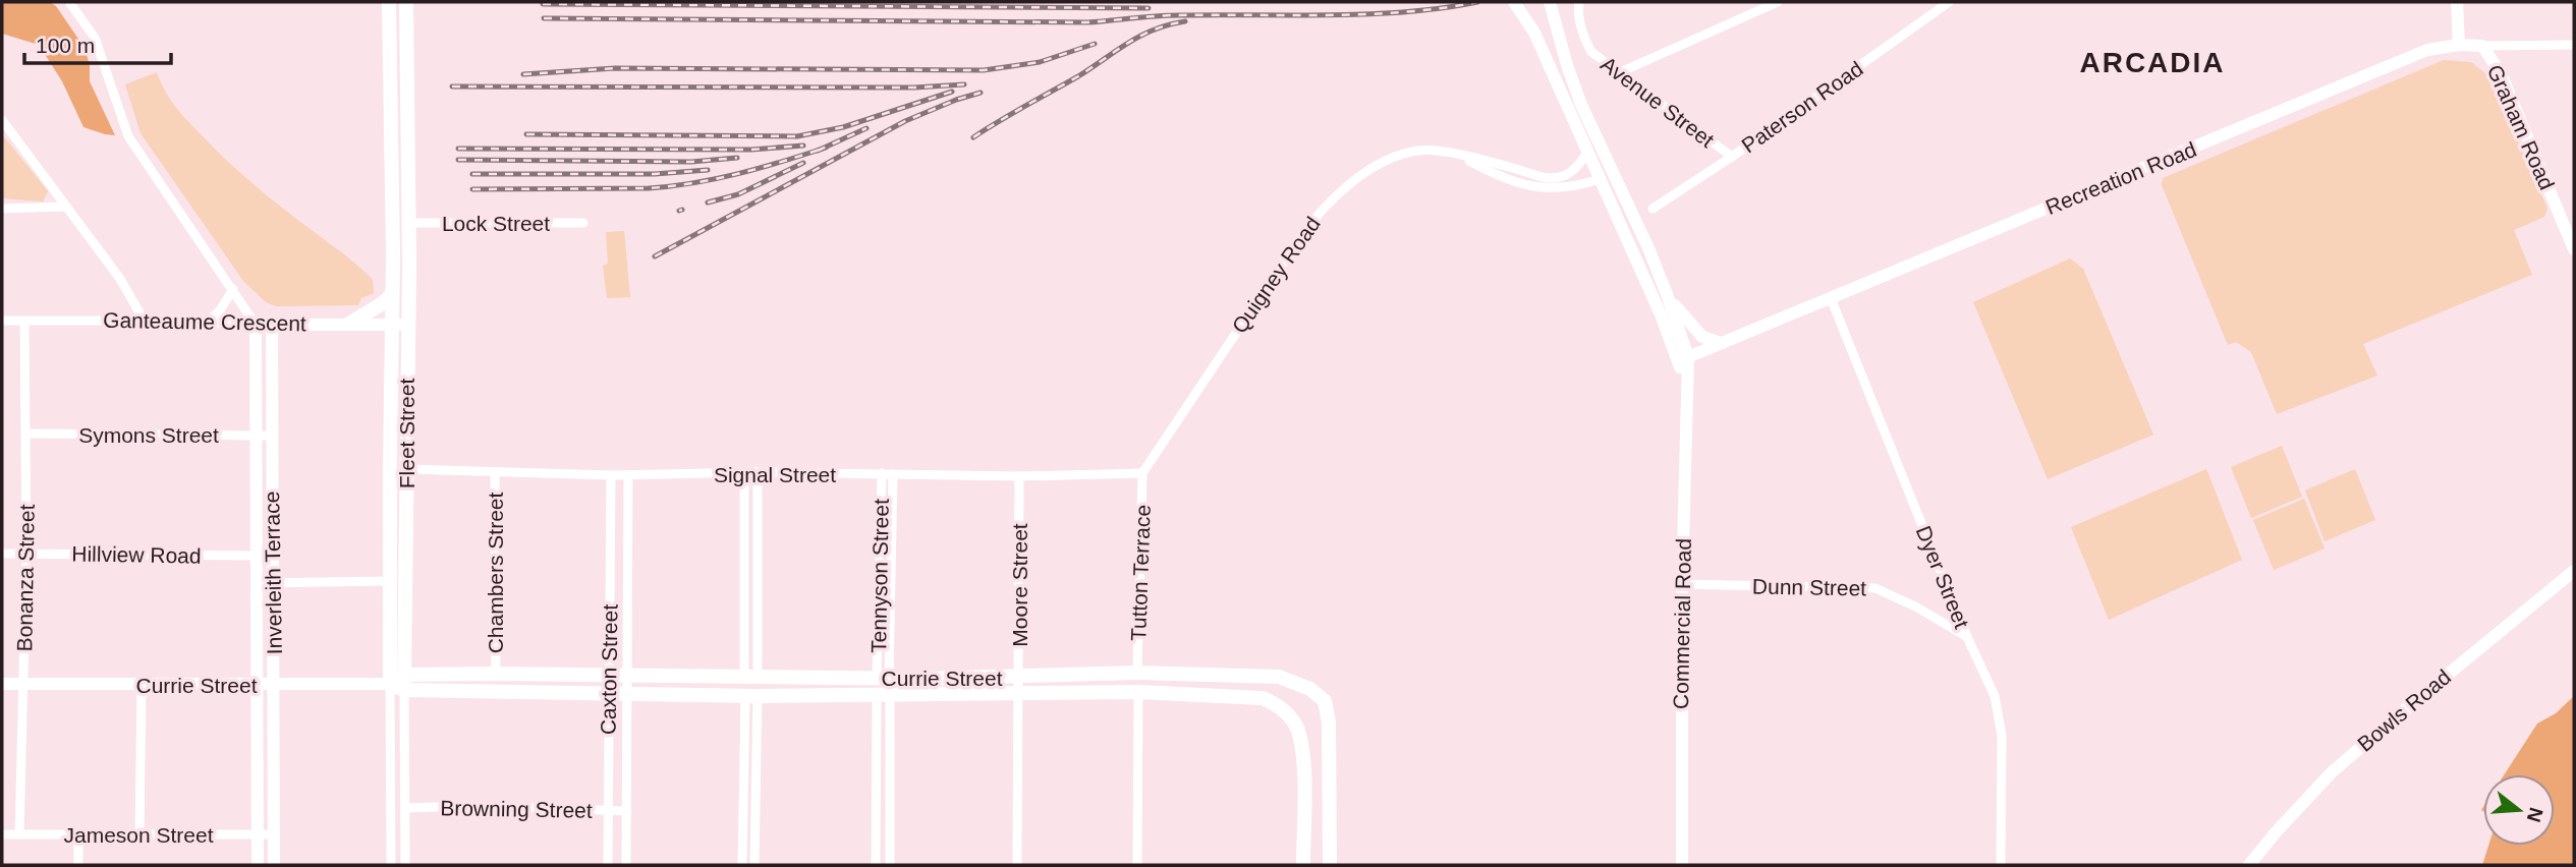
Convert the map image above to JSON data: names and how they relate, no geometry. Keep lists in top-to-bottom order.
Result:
{
  "streets": {
    "main road": ["Fleet Street", "Currie Street"],
    "street": [
      "Avenue Street",
      "Paterson Road",
      "Graham Road",
      "Recreation Road",
      "Lock Street",
      "Quigney Road",
      "Ganteaume Crescent",
      "Symons Street",
      "Signal Street",
      "Hillview Road",
      "Inverleith Terrace",
      "Chambers Street",
      "Tutton Terrace",
      "Tennyson Street",
      "Dyer Street",
      "Bonanza Street",
      "Moore Street",
      "Dunn Street",
      "Commercial Road",
      "Caxton Street",
      "Bowls Road",
      "Browning Street",
      "Jameson Street"
    ]
  },
  "crossings": [
    ["Avenue Street", "Paterson Road"],
    ["Graham Road", "Recreation Road"],
    ["Recreation Road", "Dyer Street"],
    ["Recreation Road", "Commercial Road"],
    ["Lock Street", "Fleet Street"],
    ["Quigney Road", "Signal Street"],
    ["Quigney Road", "Tutton Terrace"],
    ["Quigney Road", "Commercial Road"],
    ["Ganteaume Crescent", "Fleet Street"],
    ["Ganteaume Crescent", "Inverleith Terrace"],
    ["Ganteaume Crescent", "Bonanza Street"],
    ["Fleet Street", "Signal Street"],
    ["Fleet Street", "Currie Street"],
    ["Fleet Street", "Browning Street"],
    ["Symons Street", "Inverleith Terrace"],
    ["Symons Street", "Bonanza Street"],
    ["Signal Street", "Chambers Street"],
    ["Signal Street", "Tutton Terrace"],
    ["Signal Street", "Tennyson Street"],
    ["Signal Street", "Moore Street"],
    ["Signal Street", "Caxton Street"],
    ["Hillview Road", "Inverleith Terrace"],
    ["Hillview Road", "Bonanza Street"],
    ["Inverleith Terrace", "Currie Street"],
    ["Inverleith Terrace", "Jameson Street"],
    ["Chambers Street", "Currie Street"],
    ["Tutton Terrace", "Currie Street"],
    ["Tennyson Street", "Currie Street"],
    ["Dyer Street", "Dunn Street"],
    ["Bonanza Street", "Currie Street"],
    ["Bonanza Street", "Jameson Street"],
    ["Moore Street", "Currie Street"],
    ["Dunn Street", "Commercial Road"],
    ["Caxton Street", "Currie Street"],
    ["Caxton Street", "Browning Street"]
  ],
  "districts": ["ARCADIA"],
  "scale_bar": "100 m",
  "north": "right"
}
